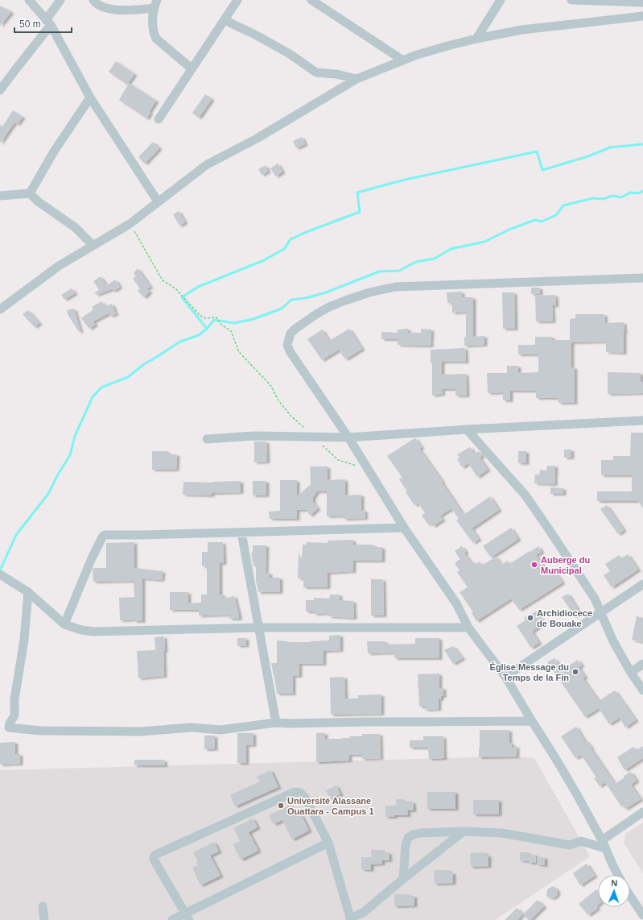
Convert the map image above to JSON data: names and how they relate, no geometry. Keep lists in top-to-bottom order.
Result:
{
  "places": [
    "Auberge du Municipal",
    "Archidiocece de Bouake",
    "Église Message du Temps de la Fin",
    "Université Alassane Ouattara - Campus 1"
  ],
  "scale_bar": "50 m",
  "north": "top"
}
